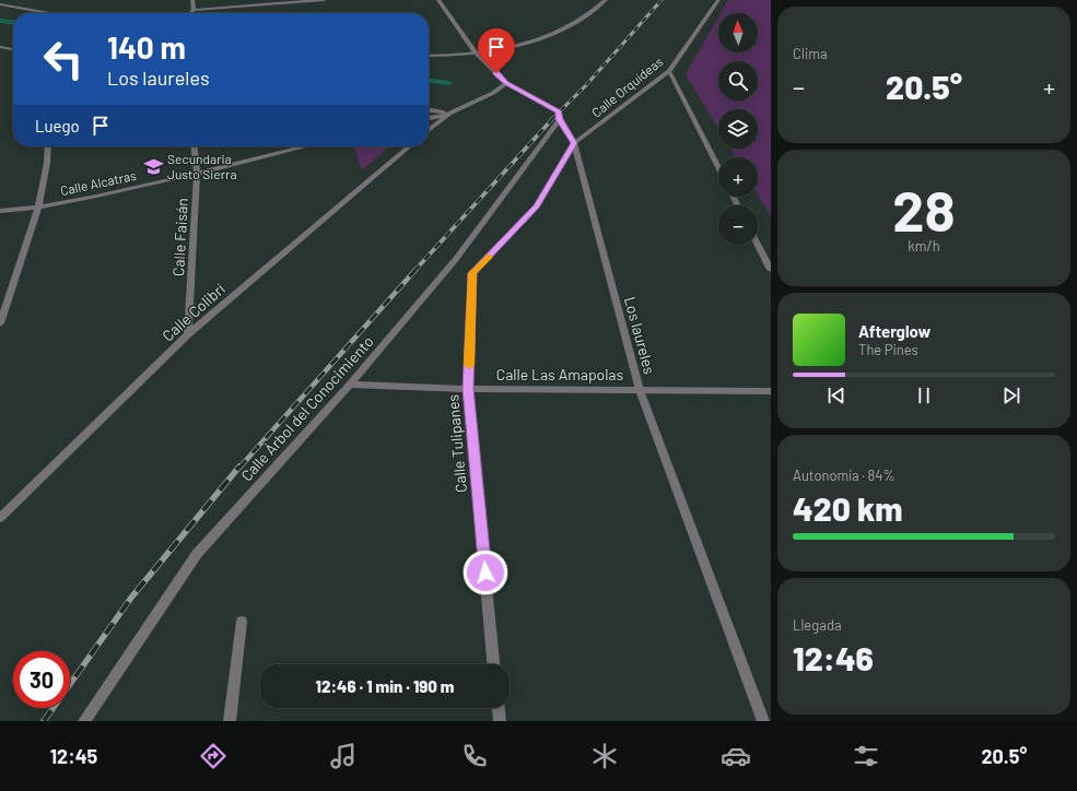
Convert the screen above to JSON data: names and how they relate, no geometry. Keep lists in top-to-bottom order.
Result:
{
  "streets": {
    "street": [
      "Calle Orquídeas",
      "Calle Alcatras",
      "Calle Faisán",
      "Calle Colibrí",
      "Los laureles",
      "Calle Las Amapolas",
      "Calle Árbol del Conocimiento",
      "Calle Tulipanes"
    ]
  },
  "crossings": [
    ["Calle Orquídeas", "Los laureles"],
    ["Calle Orquídeas", "Calle Tulipanes"],
    ["Calle Alcatras", "Calle Faisán"],
    ["Calle Faisán", "Calle Colibrí"],
    ["Los laureles", "Calle Las Amapolas"],
    ["Los laureles", "Calle Árbol del Conocimiento"],
    ["Los laureles", "Calle Tulipanes"],
    ["Calle Las Amapolas", "Calle Árbol del Conocimiento"],
    ["Calle Las Amapolas", "Calle Tulipanes"]
  ],
  "places": {
    "school or university": ["Secundaria Justo Sierra"]
  },
  "north": "top",
  "page": {
    "tile": [
      "Clima",
      ["28", "km/h"],
      ["Autonomía · 84%", "420 km"],
      ["Llegada", "12:46"]
    ],
    "map_buttons": ["+", "−"],
    "turn": ["140 m", "Los laureles"],
    "heat": ["−", "20.5°", "+"],
    "then": "Luego",
    "song": ["Afterglow", "The Pines"],
    "limit": "30",
    "trip": "12:46 · 1 min · 190 m",
    "tabs": ["12:45", "20.5°"]
  }
}
